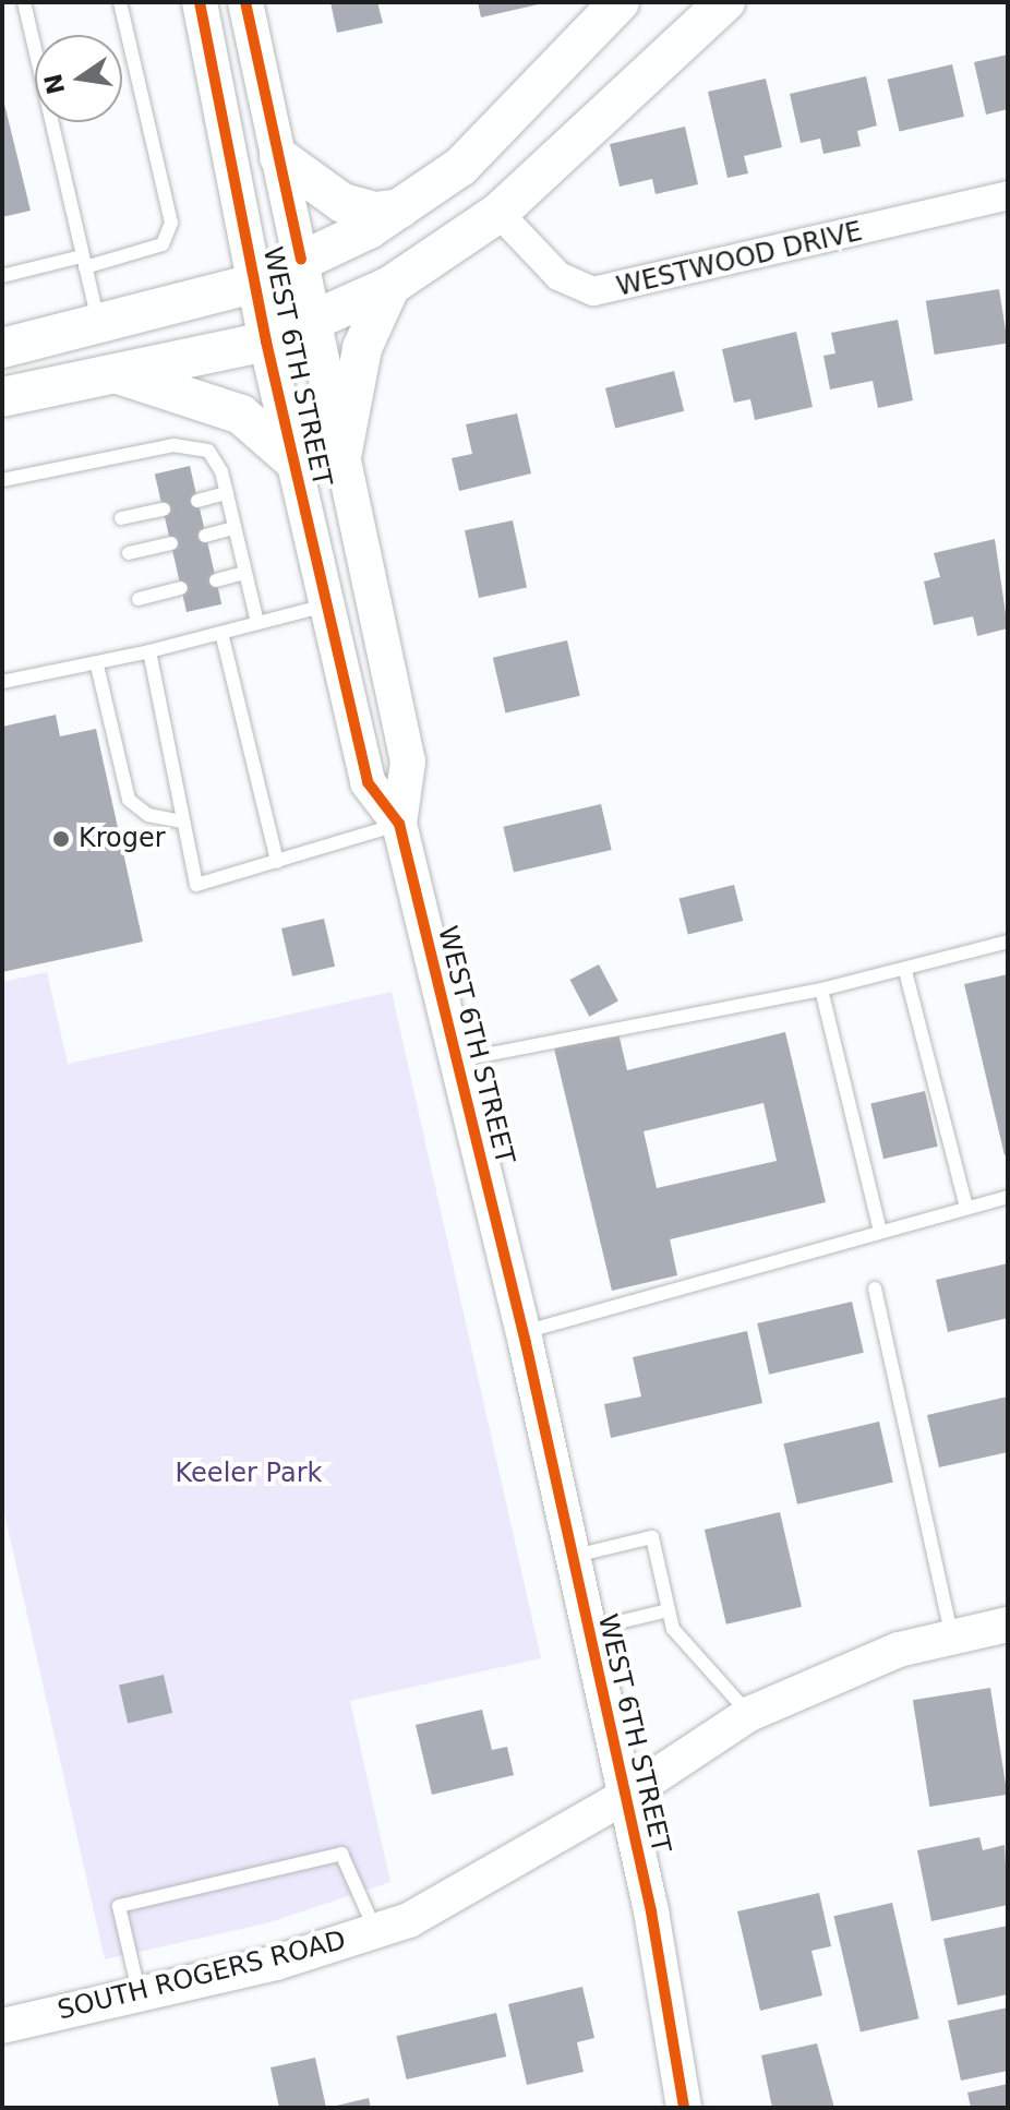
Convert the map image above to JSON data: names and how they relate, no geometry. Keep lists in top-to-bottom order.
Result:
{
  "streets": {
    "street": ["WESTWOOD DRIVE", "WEST 6TH STREET", "SOUTH ROGERS ROAD"]
  },
  "crossings": [
    ["WEST 6TH STREET", "SOUTH ROGERS ROAD"]
  ],
  "parks": ["Keeler Park"],
  "places": ["Kroger"],
  "north": "left"
}
